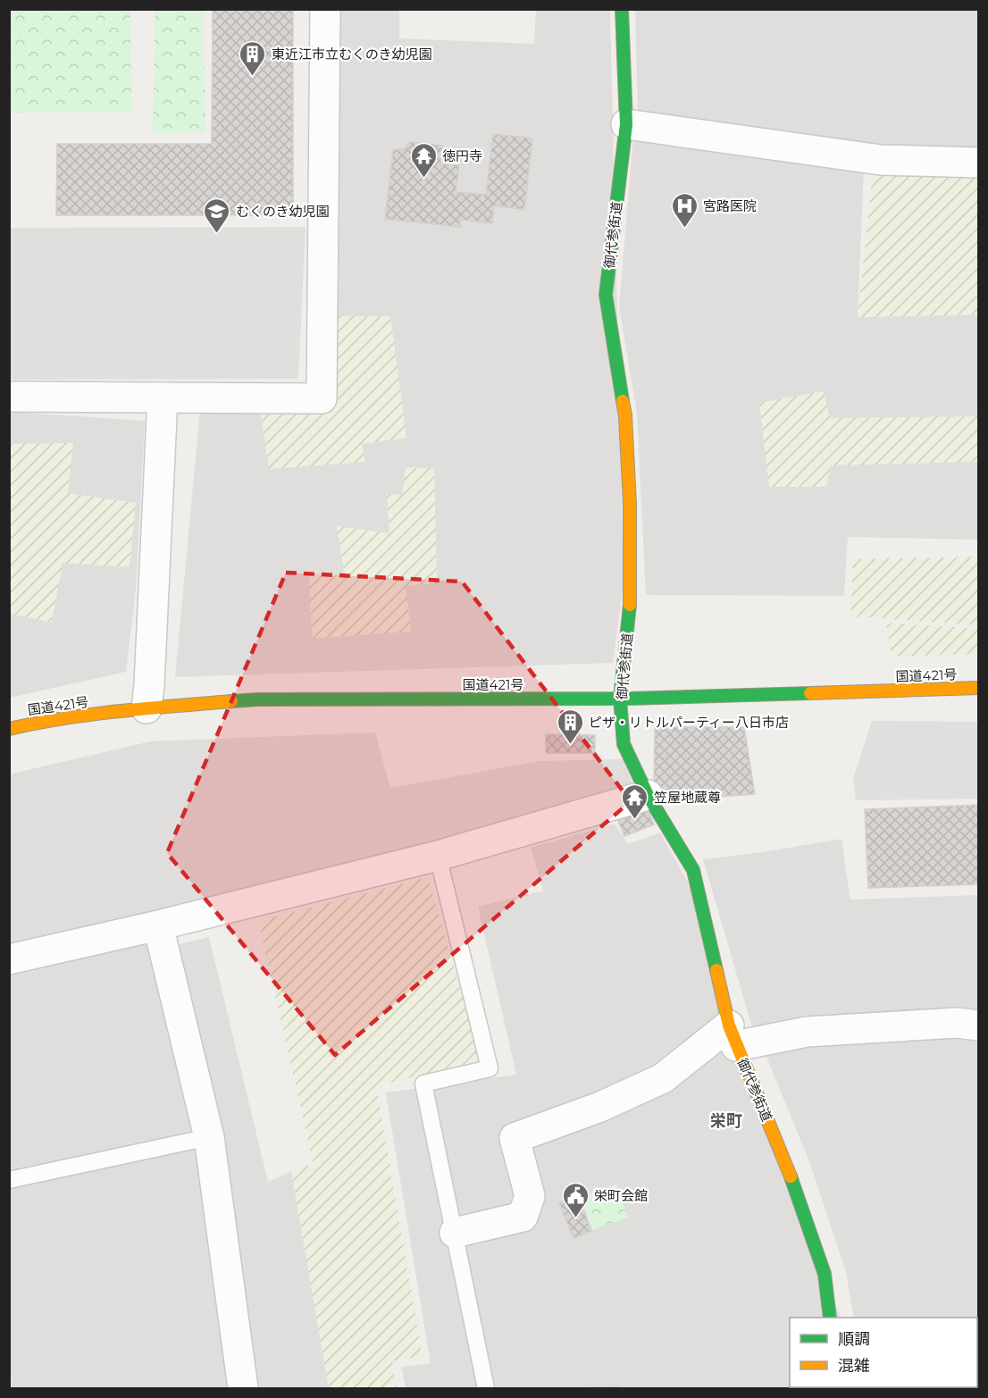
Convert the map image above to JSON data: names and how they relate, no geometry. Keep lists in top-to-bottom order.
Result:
{
  "streets": {
    "main road": ["御代参街道", "国道421号"]
  },
  "crossings": [
    ["御代参街道", "国道421号"]
  ],
  "districts": ["栄町"],
  "places": {
    "building": ["東近江市立むくのき幼児園", "ピザ・リトルパーティー八日市店"],
    "temple": ["徳円寺", "笠屋地蔵尊"],
    "hospital": ["宮路医院"],
    "school or university": ["むくのき幼児園"],
    "public building": ["栄町会館"]
  },
  "legend": ["順調", "混雑"]
}
